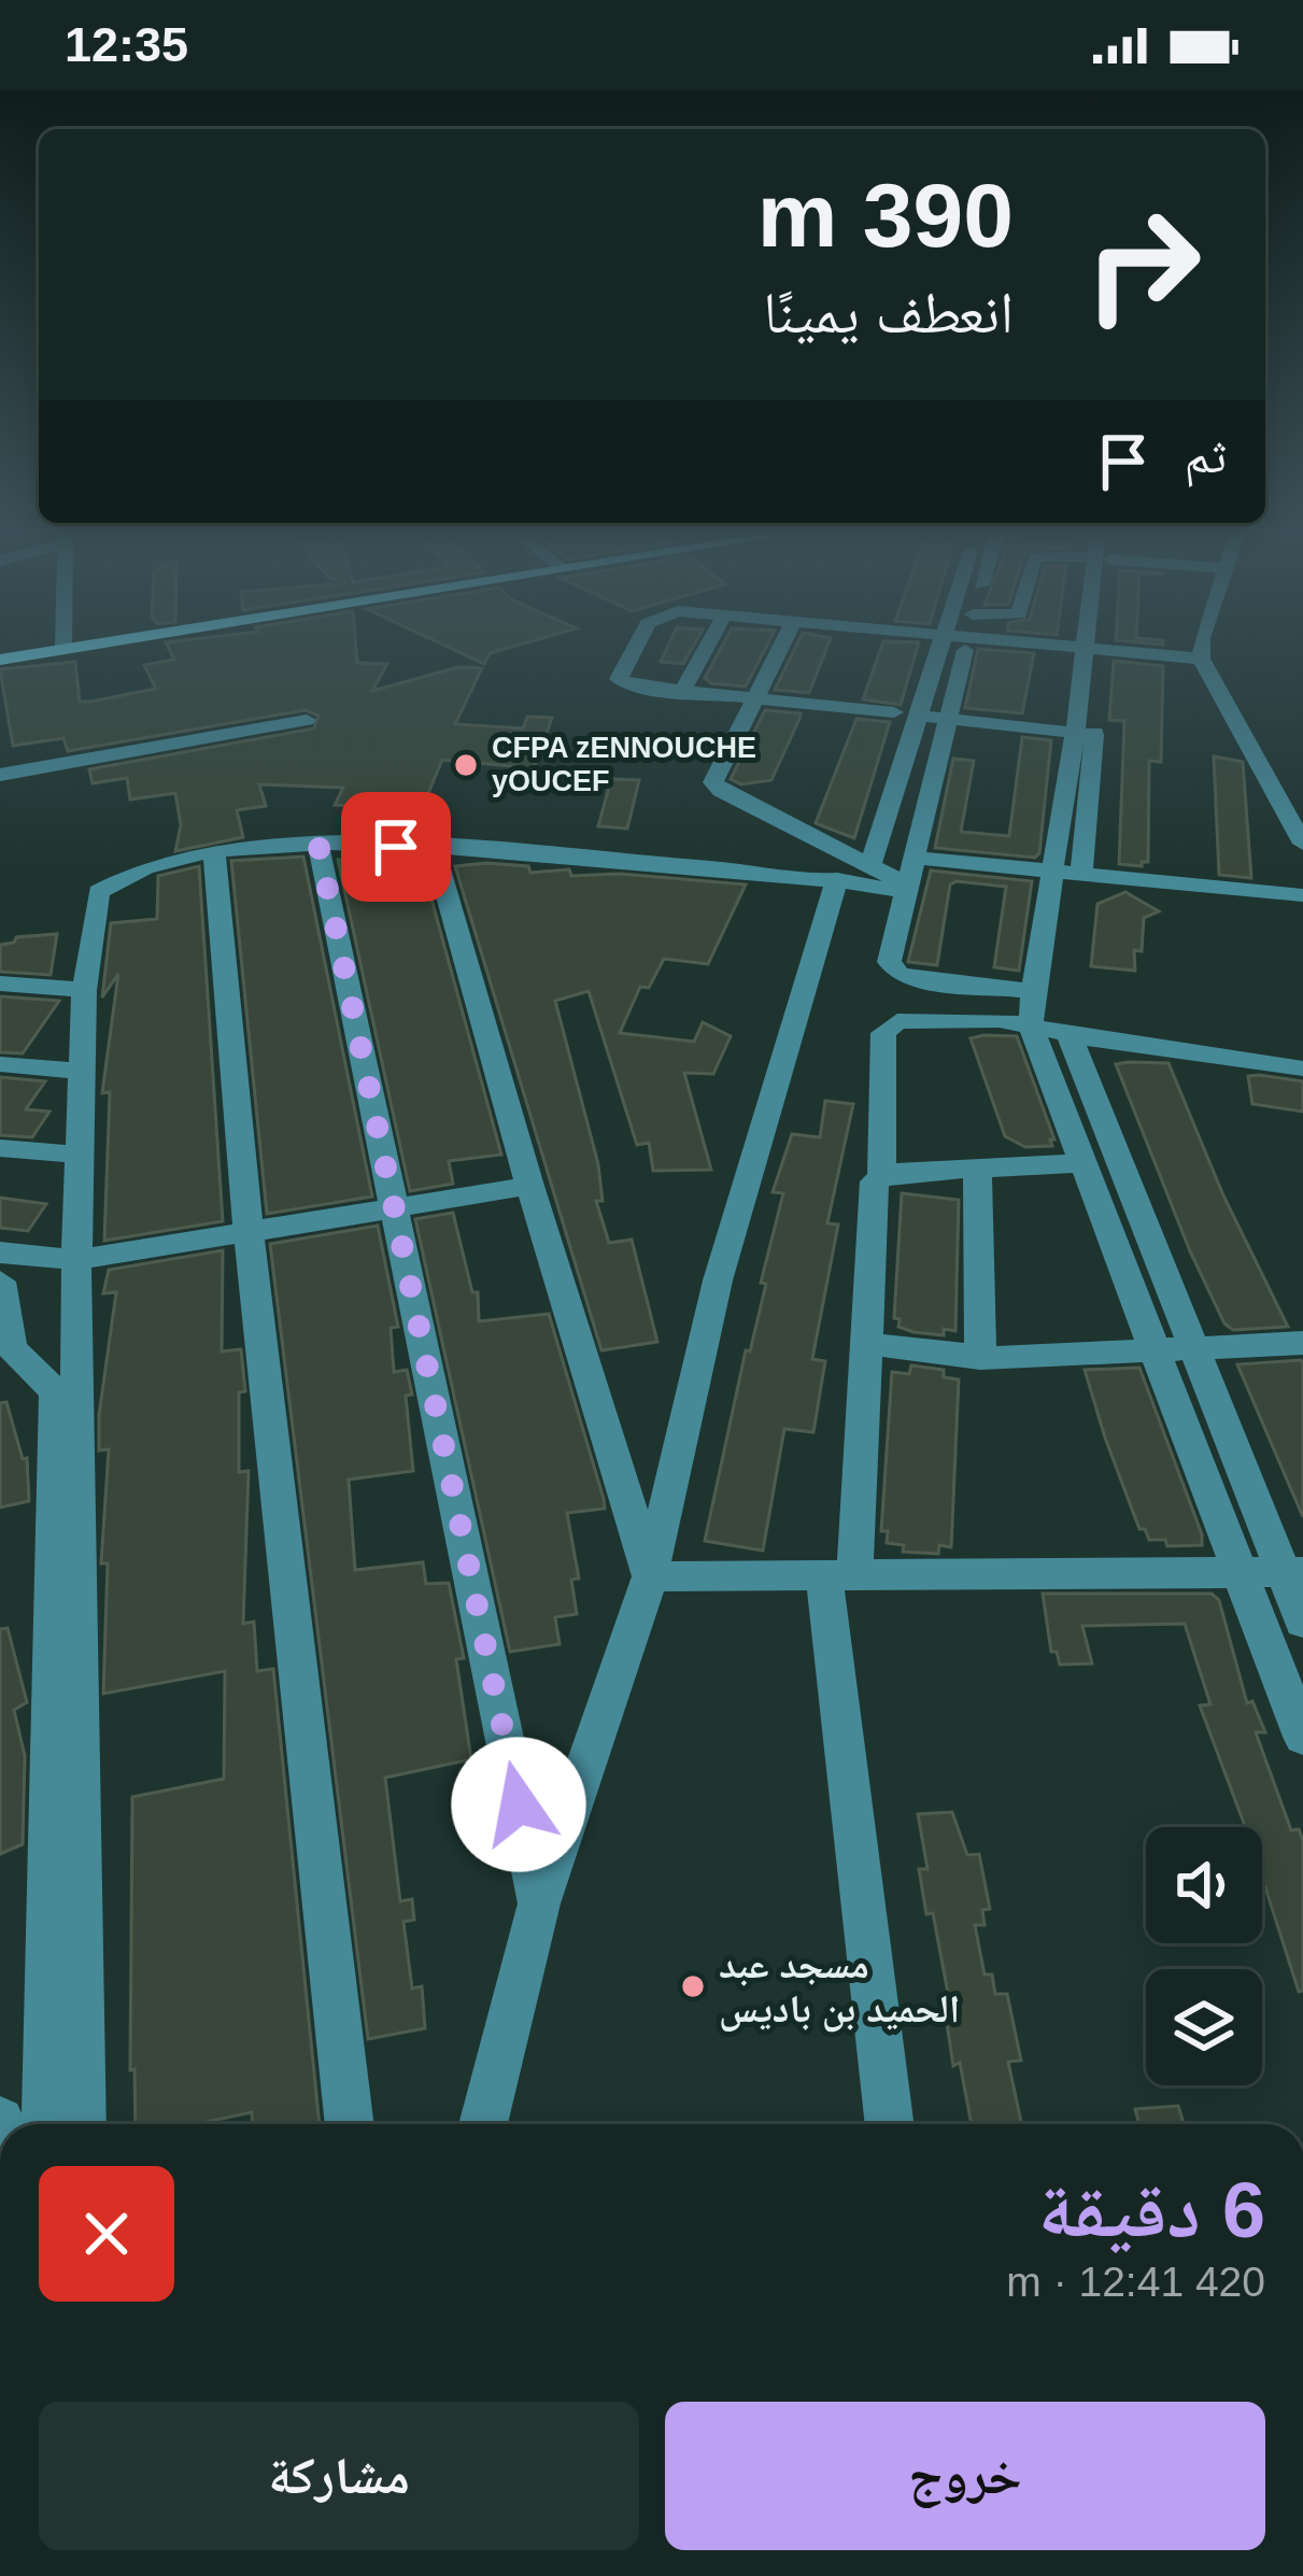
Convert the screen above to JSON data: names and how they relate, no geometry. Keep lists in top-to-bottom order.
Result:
{
  "places": ["CFPA zENNOUCHE yOUCEF", "مسجد عبد الحميد بن باديس"],
  "page": {
    "status": "12:35",
    "turn": ["390 m", "انعطف يمينًا"],
    "then": "ثم",
    "heading": ["6 دقيقة", "420 m · 12:41"],
    "buttons": ["خروج", "مشاركة"]
  }
}
